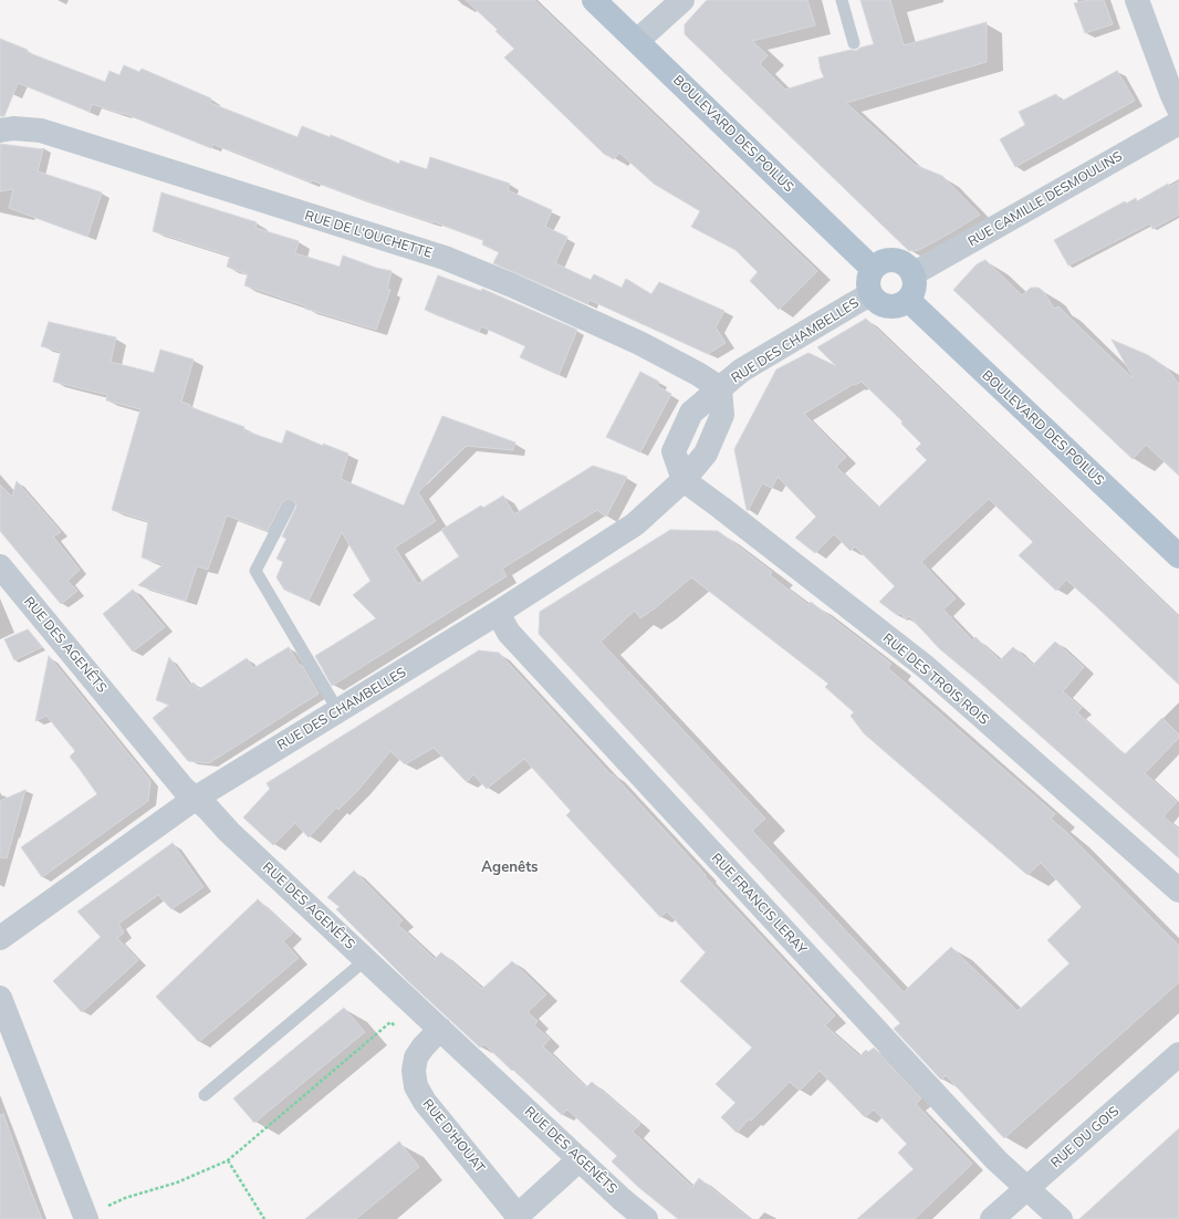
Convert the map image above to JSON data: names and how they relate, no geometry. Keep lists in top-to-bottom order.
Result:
{
  "streets": {
    "main road": ["BOULEVARD DES POILUS"],
    "street": [
      "RUE CAMILLE DESMOULINS",
      "RUE DE L'OUCHETTE",
      "RUE DES CHAMBELLES",
      "RUE DES AGENÊTS",
      "RUE DES TROIS ROIS",
      "RUE FRANCIS LERAY",
      "RUE D'HOUAT",
      "RUE DU GOIS"
    ]
  },
  "crossings": [
    ["BOULEVARD DES POILUS", "RUE CAMILLE DESMOULINS"],
    ["BOULEVARD DES POILUS", "RUE DES CHAMBELLES"],
    ["RUE CAMILLE DESMOULINS", "RUE DES CHAMBELLES"],
    ["RUE DE L'OUCHETTE", "RUE DES CHAMBELLES"],
    ["RUE DES CHAMBELLES", "RUE DES AGENÊTS"],
    ["RUE DES CHAMBELLES", "RUE DES TROIS ROIS"],
    ["RUE DES CHAMBELLES", "RUE FRANCIS LERAY"],
    ["RUE DES AGENÊTS", "RUE D'HOUAT"],
    ["RUE FRANCIS LERAY", "RUE DU GOIS"]
  ],
  "districts": ["Agenêts"]
}
